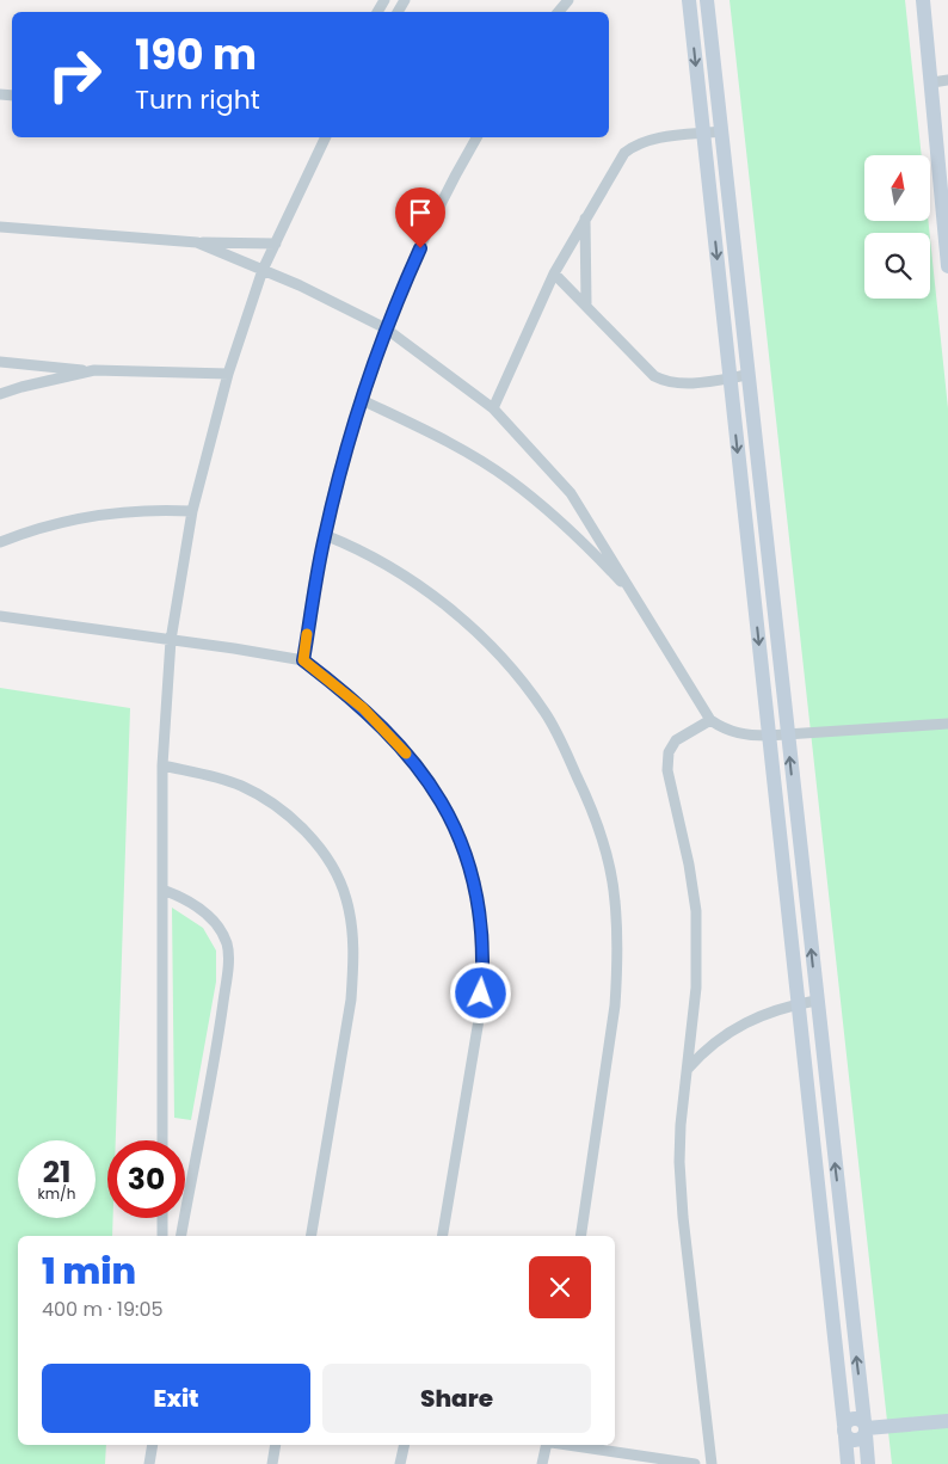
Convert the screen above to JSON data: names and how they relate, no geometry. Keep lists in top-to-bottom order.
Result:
{
  "north": "top",
  "page": {
    "turn": ["190 m", "Turn right"],
    "speed": "21 km/h",
    "limit": "30",
    "heading": ["1 min", "400 m · 19:05"],
    "buttons": ["Exit", "Share"]
  }
}
